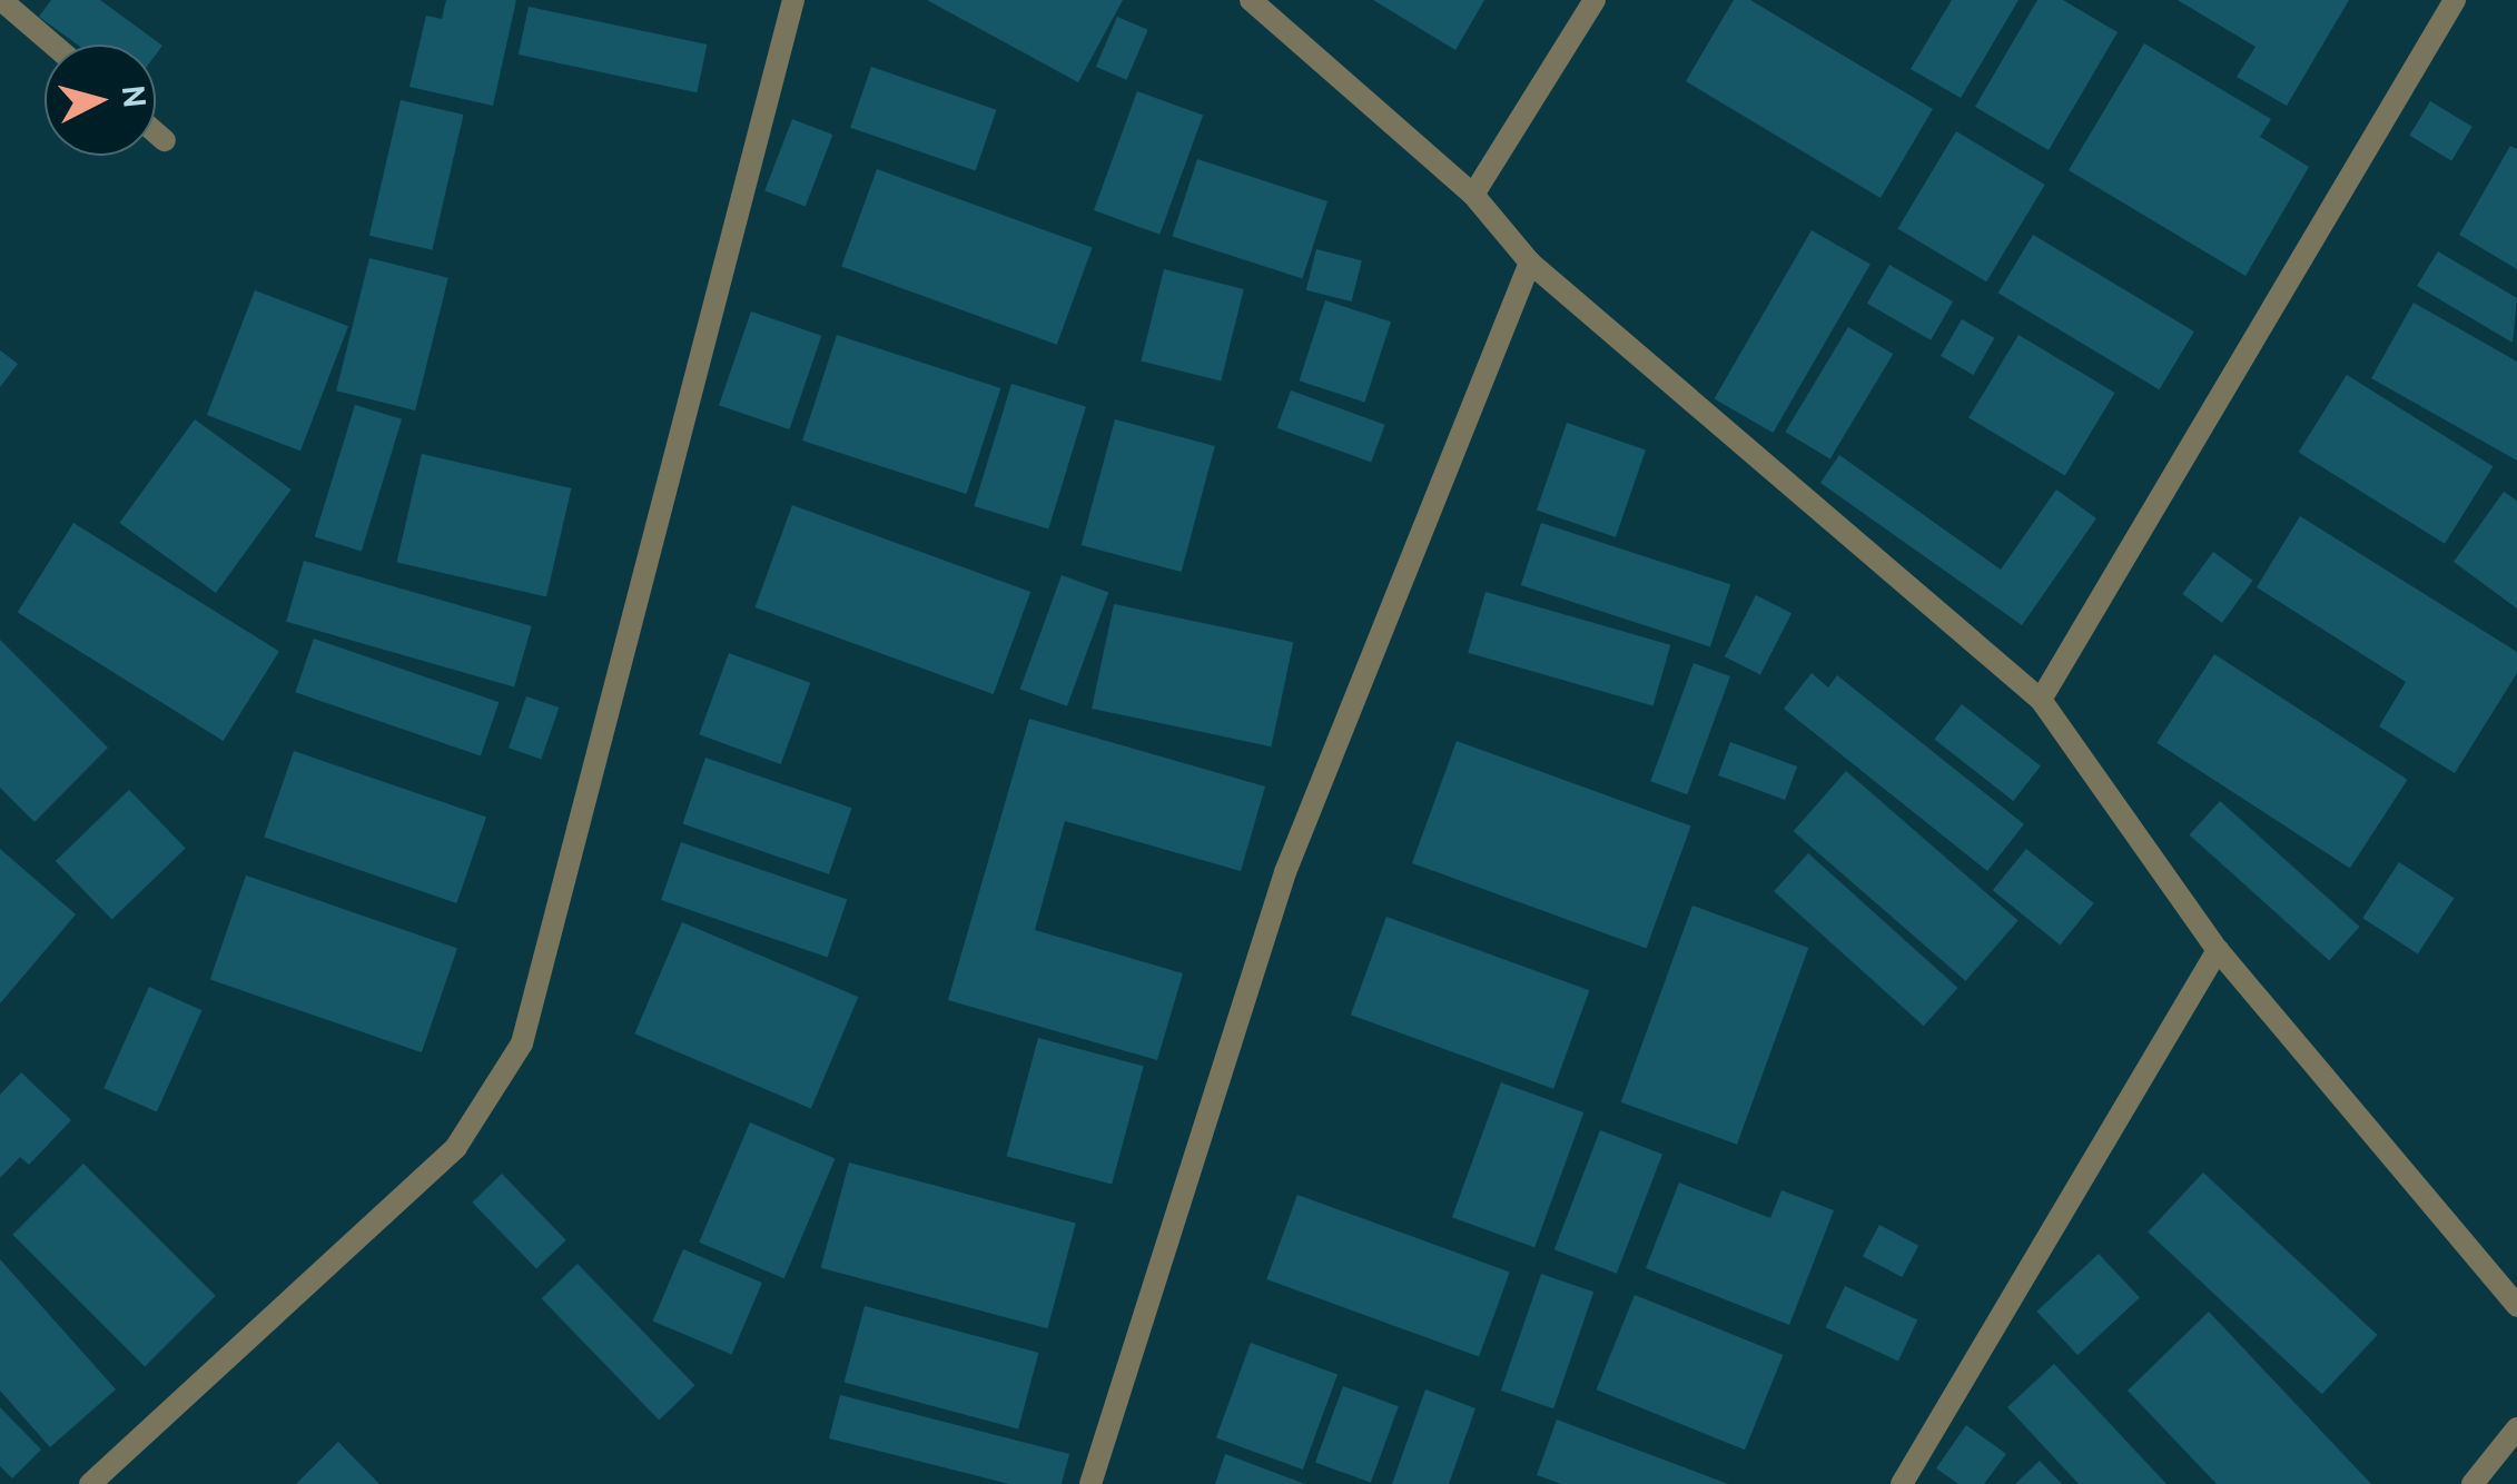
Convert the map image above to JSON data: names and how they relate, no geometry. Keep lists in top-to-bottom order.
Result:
{
  "north": "right"
}
